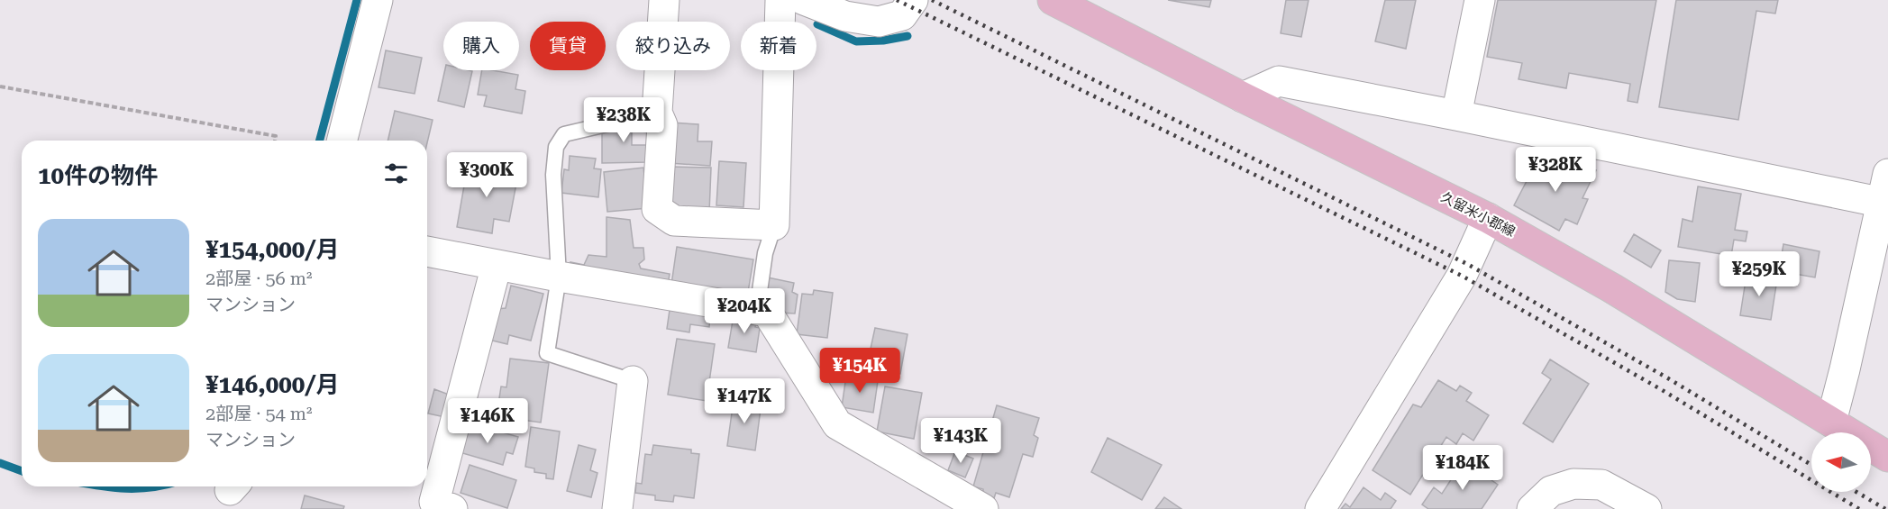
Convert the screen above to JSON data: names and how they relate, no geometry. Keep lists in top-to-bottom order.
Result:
{
  "streets": {
    "main road": ["久留米小郡線"]
  },
  "north": "left",
  "page": {
    "chip": [
      "購入",
      "賃貸",
      "絞り込み",
      "新着"
    ],
    "price": [
      "¥238K",
      "¥328K",
      "¥300K",
      "¥259K",
      "¥204K",
      "¥154K",
      "¥147K",
      "¥146K",
      "¥143K",
      "¥184K"
    ],
    "heading": "10件の物件",
    "list": [
      {
        "name": "¥154,000/月",
        "note": "2部屋 · 56 m² · マンション"
      },
      {
        "name": "¥146,000/月",
        "note": "2部屋 · 54 m² · マンション"
      }
    ]
  }
}
